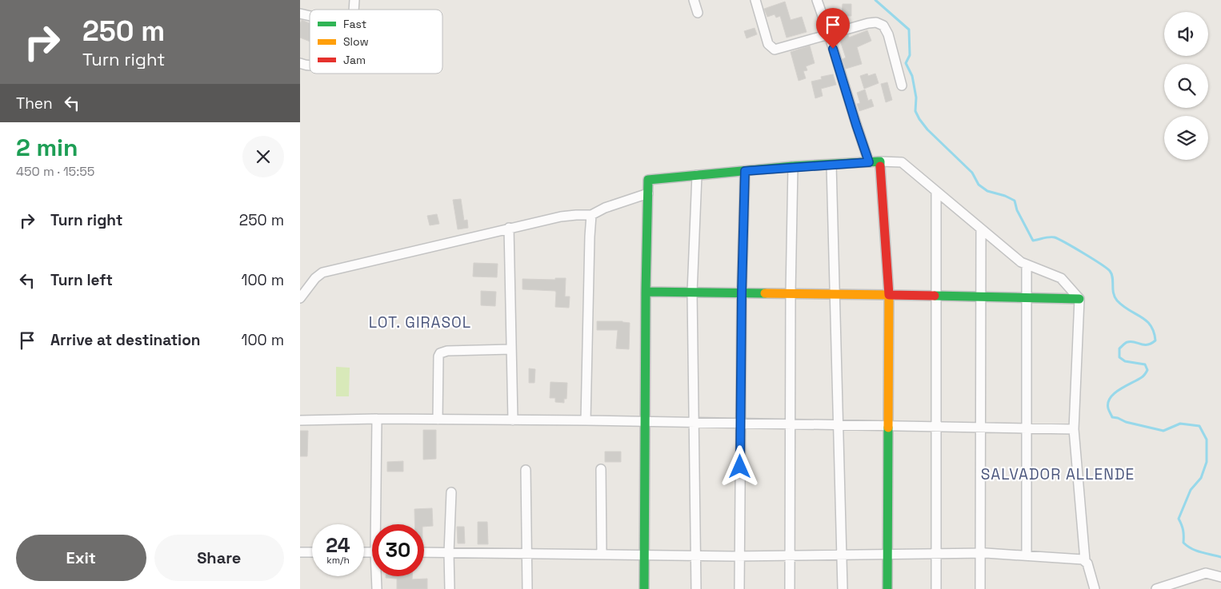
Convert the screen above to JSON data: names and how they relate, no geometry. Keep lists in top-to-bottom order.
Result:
{
  "districts": ["LOT. GIRASOL", "SALVADOR ALLENDE"],
  "legend": ["Fast", "Slow", "Jam"],
  "page": {
    "turn": ["250 m", "Turn right"],
    "then": "Then",
    "heading": ["2 min", "450 m · 15:55"],
    "list": [
      {
        "name": "Turn right",
        "value": "250 m"
      },
      {
        "name": "Turn left",
        "value": "100 m"
      },
      {
        "name": "Arrive at destination",
        "value": "100 m"
      }
    ],
    "speed": "24 km/h",
    "limit": "30",
    "buttons": ["Exit", "Share"]
  }
}
